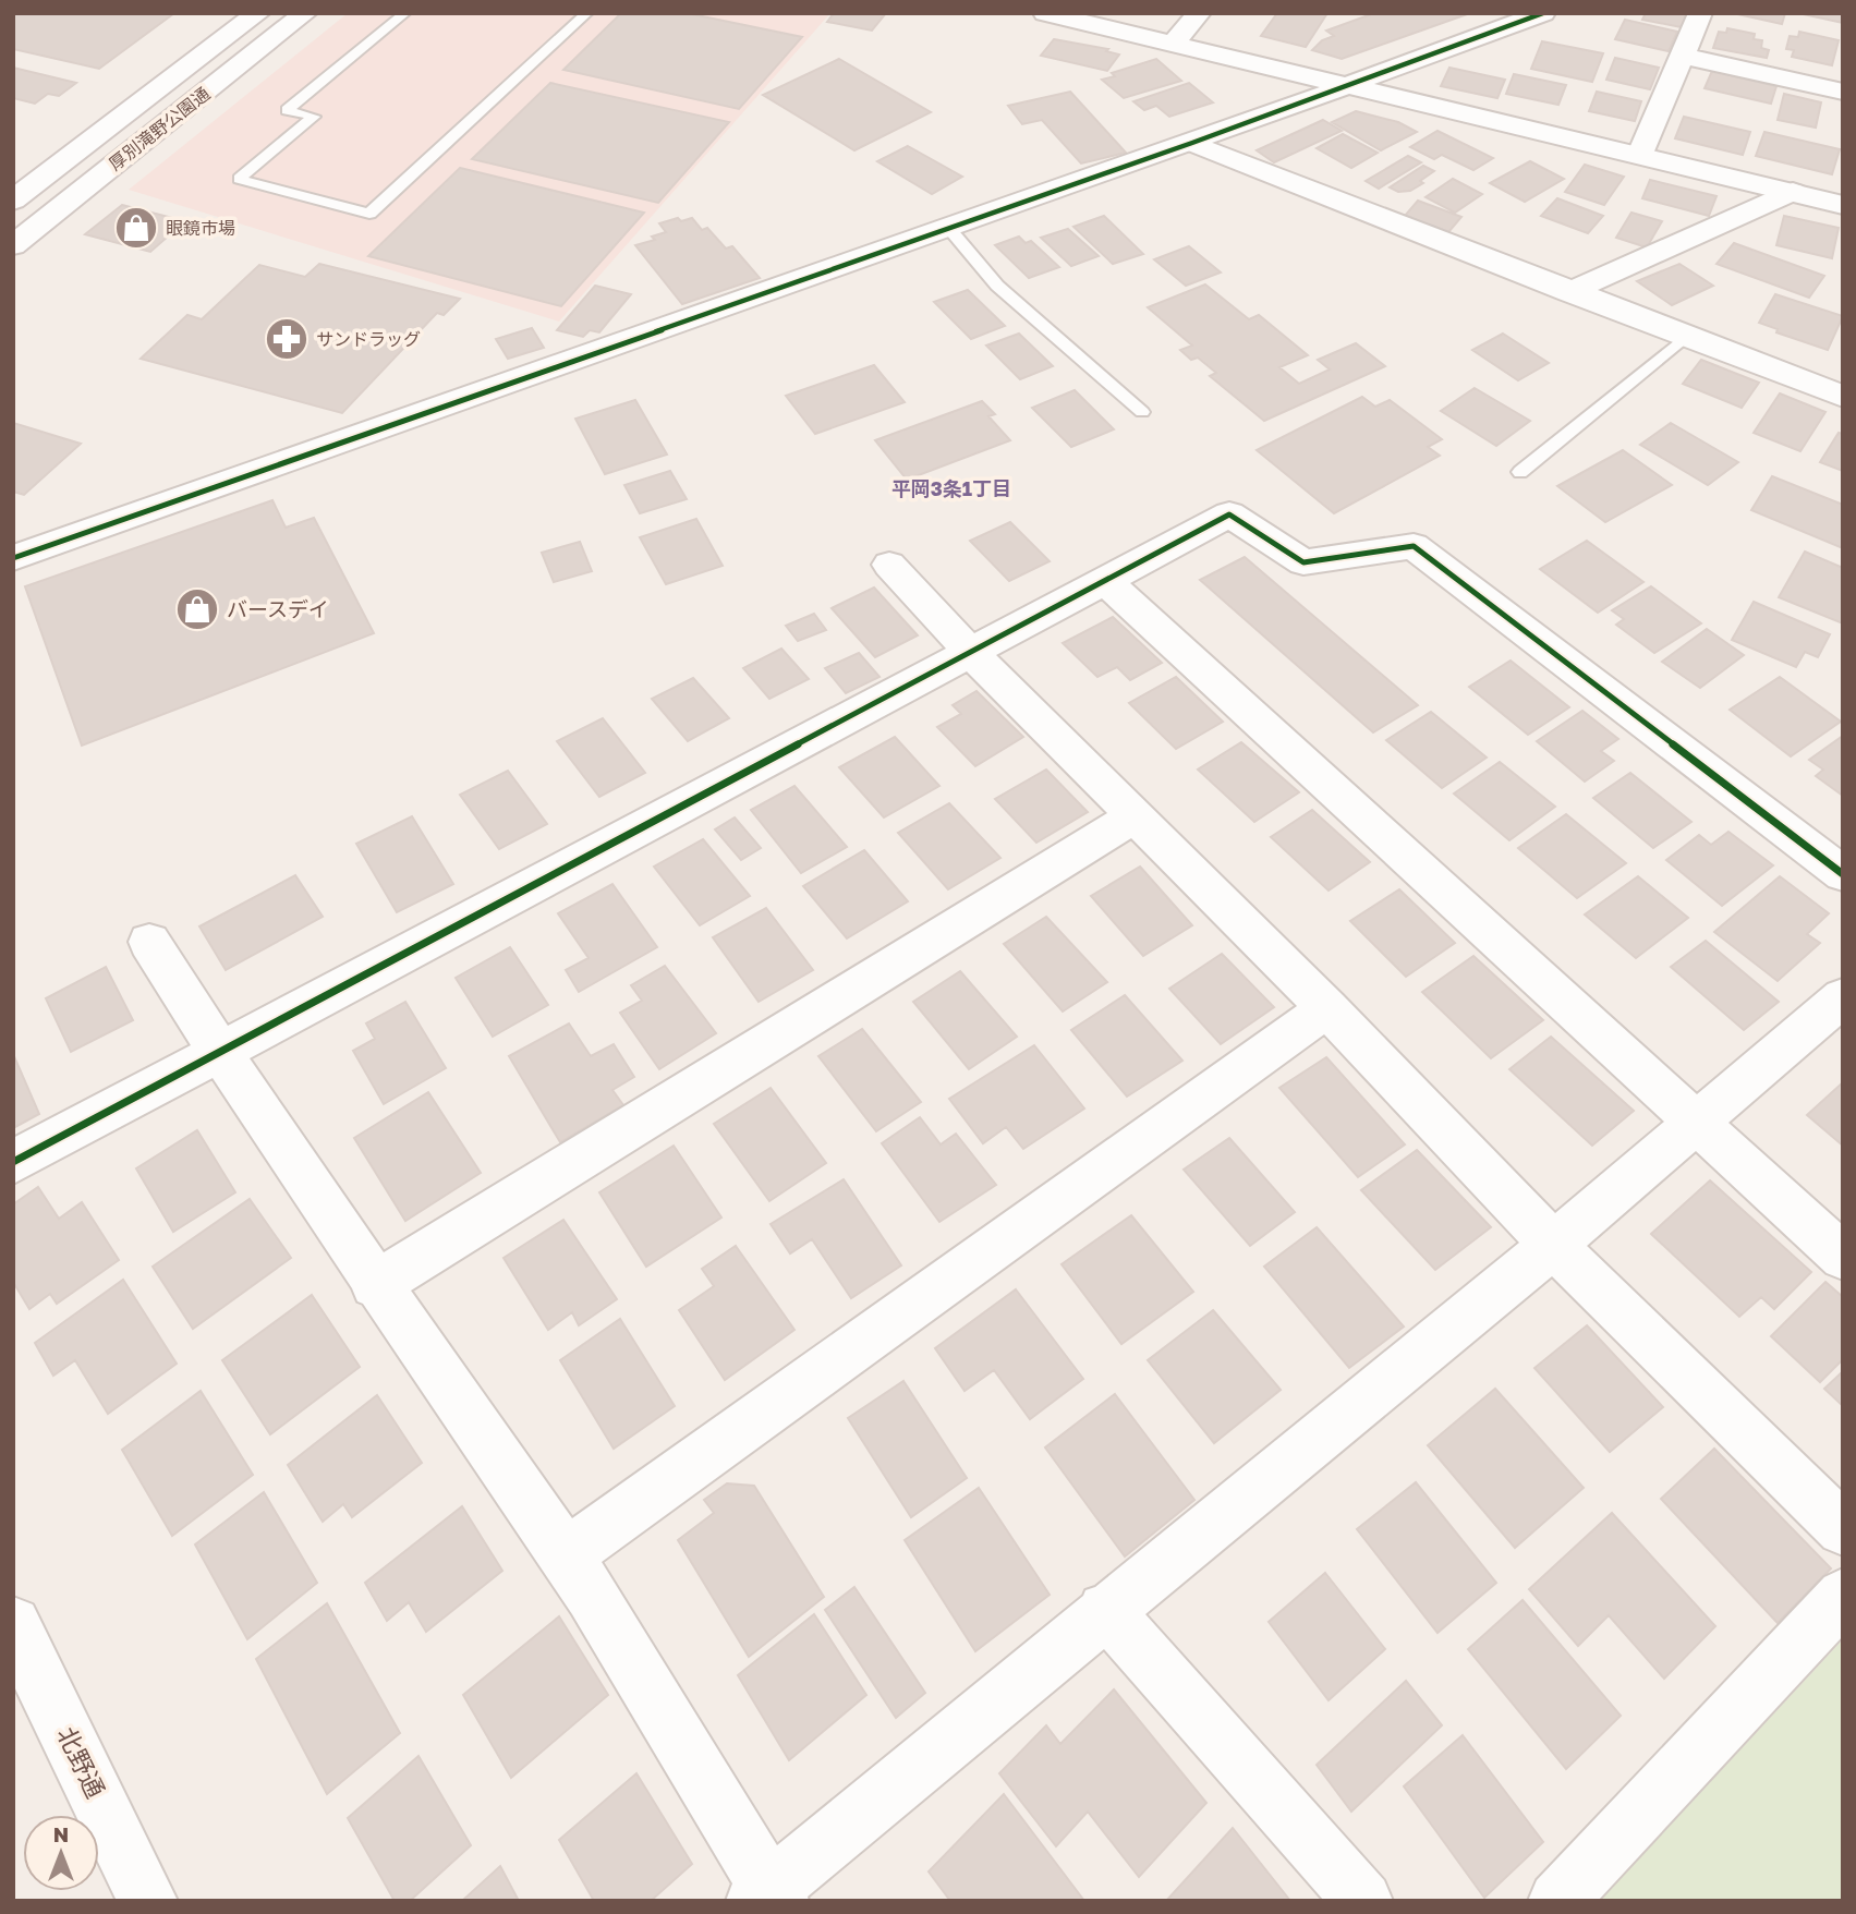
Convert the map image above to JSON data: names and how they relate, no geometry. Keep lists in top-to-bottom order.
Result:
{
  "streets": {
    "street": ["厚別滝野公園通", "北野通"]
  },
  "districts": ["平岡3条1丁目"],
  "places": {
    "shop": ["眼鏡市場", "バースデイ"],
    "pharmacy": ["サンドラッグ"]
  },
  "north": "top"
}
